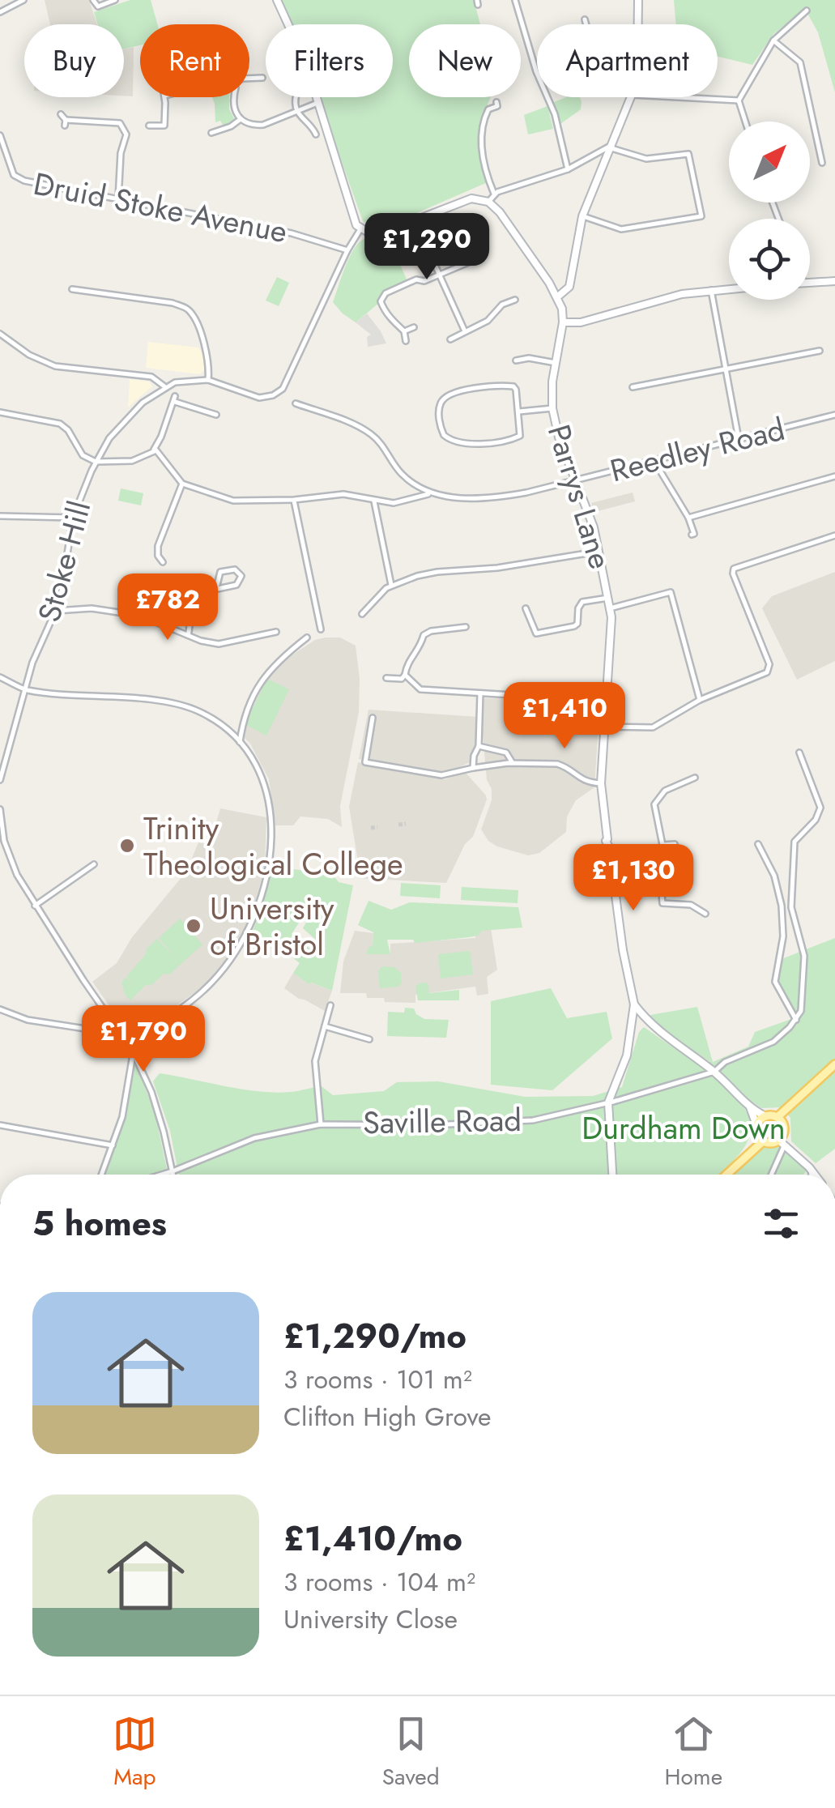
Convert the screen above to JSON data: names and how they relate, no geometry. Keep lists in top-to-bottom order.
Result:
{
  "streets": {
    "main road": ["Parrys Lane"],
    "street": [
      "Druid Stoke Avenue",
      "Reedley Road",
      "Stoke Hill",
      "Saville Road"
    ]
  },
  "crossings": [
    ["Reedley Road", "Parrys Lane"],
    ["Parrys Lane", "Saville Road"]
  ],
  "parks": ["Durdham Down"],
  "places": ["Trinity Theological College", "University of Bristol"],
  "north": "top right",
  "page": {
    "chip": [
      "Buy",
      "Rent",
      "Filters",
      "New",
      "Apartment"
    ],
    "price": [
      "£1,290",
      "£782",
      "£1,410",
      "£1,130",
      "£1,790"
    ],
    "heading": "5 homes",
    "list": [
      {
        "name": "£1,290/mo",
        "note": "3 rooms · 101 m² · Clifton High Grove"
      },
      {
        "name": "£1,410/mo",
        "note": "3 rooms · 104 m² · University Close"
      }
    ],
    "tabs": ["Map", "Saved", "Home"]
  }
}
